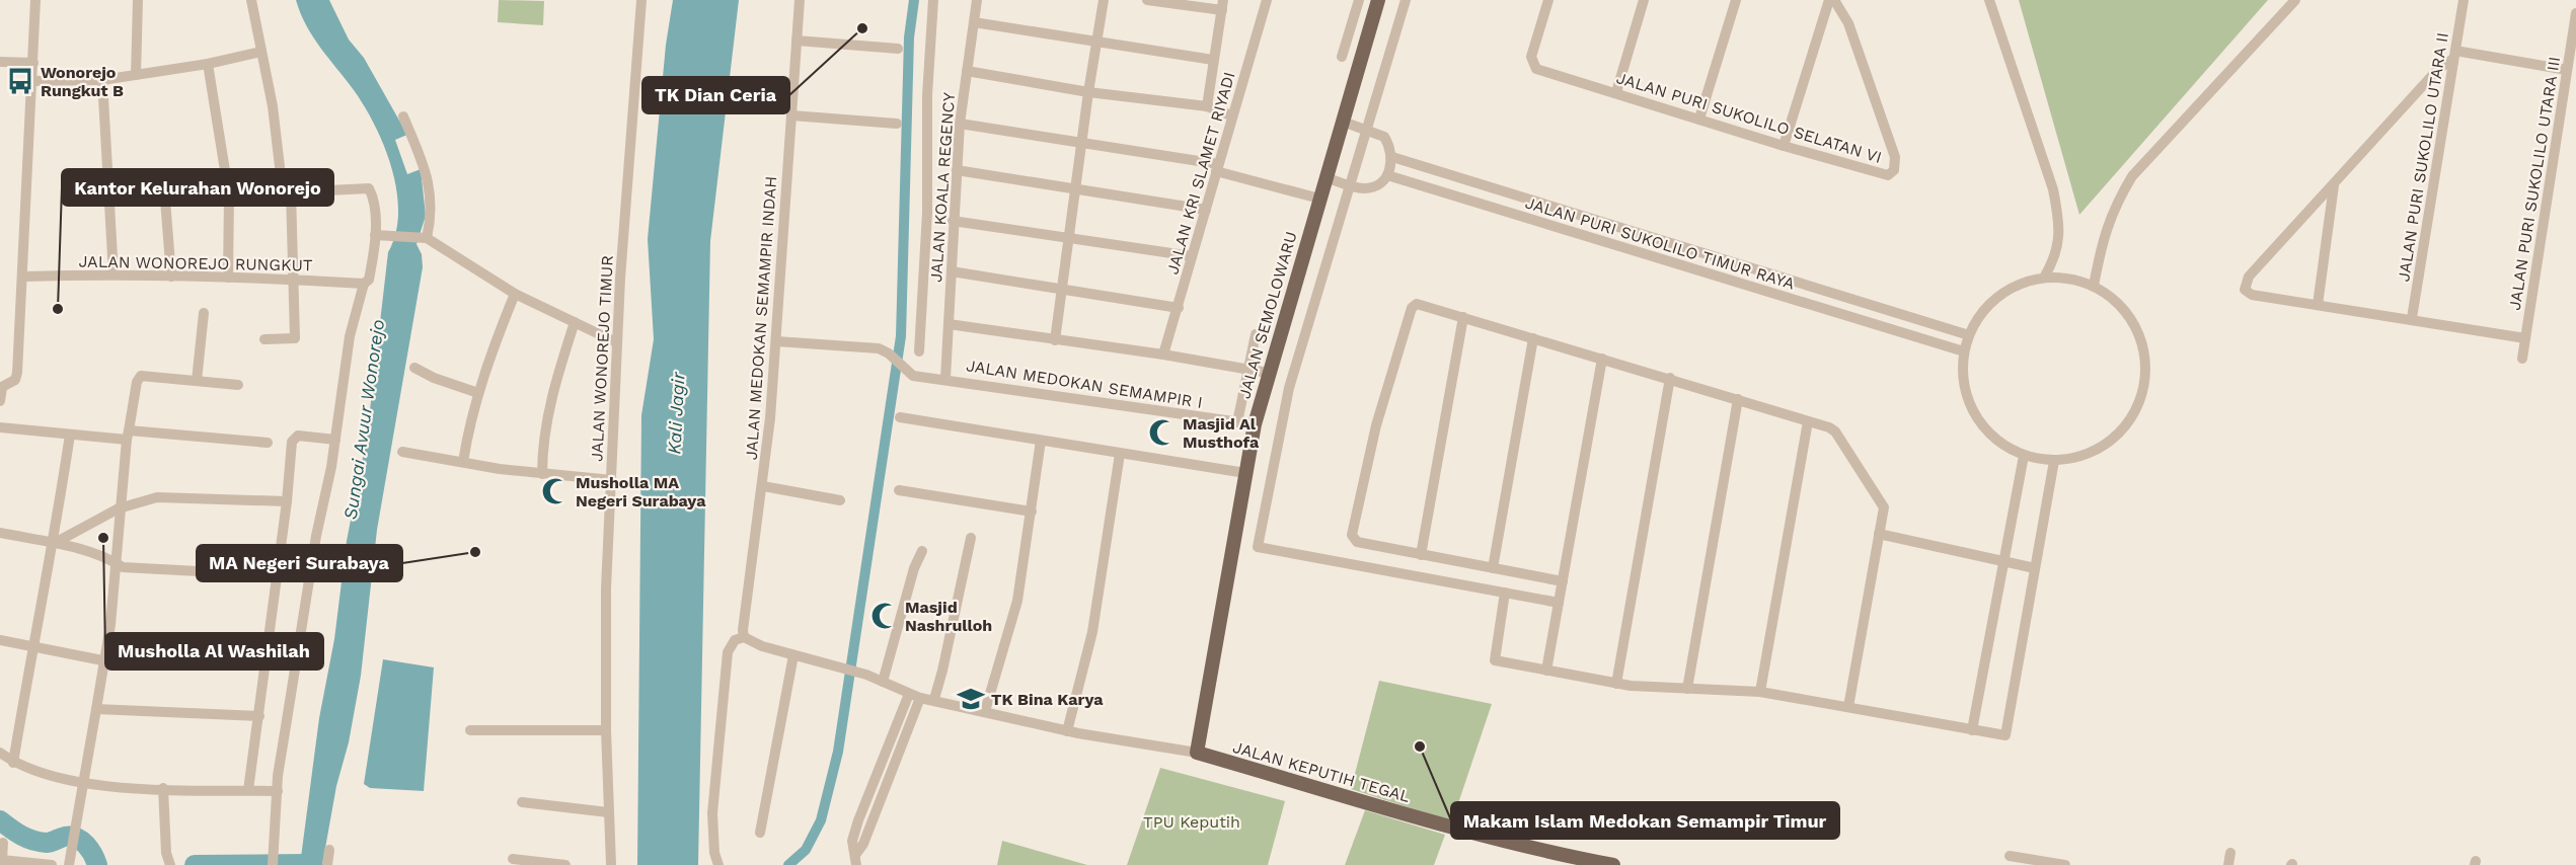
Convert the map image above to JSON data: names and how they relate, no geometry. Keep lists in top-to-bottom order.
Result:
{
  "streets": {
    "main road": ["JALAN SEMOLOWARU", "JALAN KEPUTIH TEGAL"],
    "street": [
      "JALAN PURI SUKOLILO SELATAN VI",
      "JALAN PURI SUKOLILO UTARA II",
      "JALAN KRI SLAMET RIYADI",
      "JALAN PURI SUKOLILO UTARA III",
      "JALAN KOALA REGENCY",
      "JALAN PURI SUKOLILO TIMUR RAYA",
      "JALAN WONOREJO RUNGKUT",
      "JALAN MEDOKAN SEMAMPIR INDAH",
      "JALAN WONOREJO TIMUR",
      "JALAN MEDOKAN SEMAMPIR I"
    ]
  },
  "crossings": [
    ["JALAN KOALA REGENCY", "JALAN MEDOKAN SEMAMPIR I"],
    ["JALAN SEMOLOWARU", "JALAN MEDOKAN SEMAMPIR I"],
    ["JALAN SEMOLOWARU", "JALAN KEPUTIH TEGAL"],
    ["JALAN MEDOKAN SEMAMPIR INDAH", "JALAN MEDOKAN SEMAMPIR I"]
  ],
  "water": ["Kali Jagir", "Sungai Avuur Wonorejo"],
  "parks": ["TPU Keputih"],
  "places": {
    "other": [
      "TK Dian Ceria",
      "Kantor Kelurahan Wonorejo",
      "Musholla Al Washilah",
      "MA Negeri Surabaya",
      "Makam Islam Medokan Semampir Timur"
    ],
    "bus stop": ["Wonorejo Rungkut B"],
    "mosque": ["Masjid Al Musthofa", "Musholla MA Negeri Surabaya", "Masjid Nashrulloh"],
    "school or university": ["TK Bina Karya"]
  }
}
